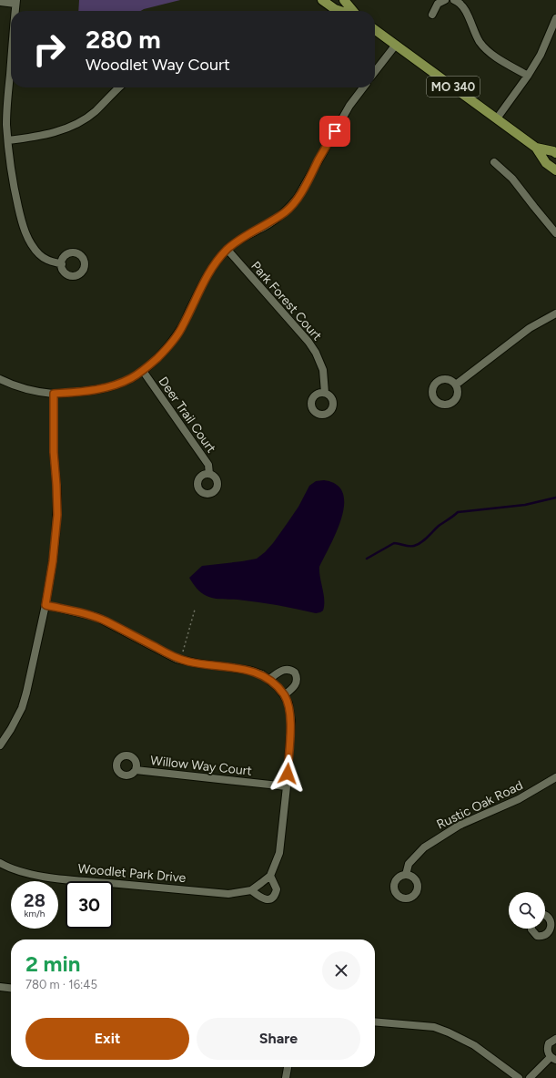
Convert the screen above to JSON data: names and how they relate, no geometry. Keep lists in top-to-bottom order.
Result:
{
  "streets": {
    "main road": ["MO 340"],
    "street": [
      "Park Forest Court",
      "Deer Trail Court",
      "Willow Way Court",
      "Rustic Oak Road",
      "Woodlet Park Drive"
    ]
  },
  "page": {
    "turn": ["280 m", "Woodlet Way Court"],
    "speed": "28 km/h",
    "limit": "30",
    "heading": ["2 min", "780 m · 16:45"],
    "buttons": ["Exit", "Share"]
  }
}
